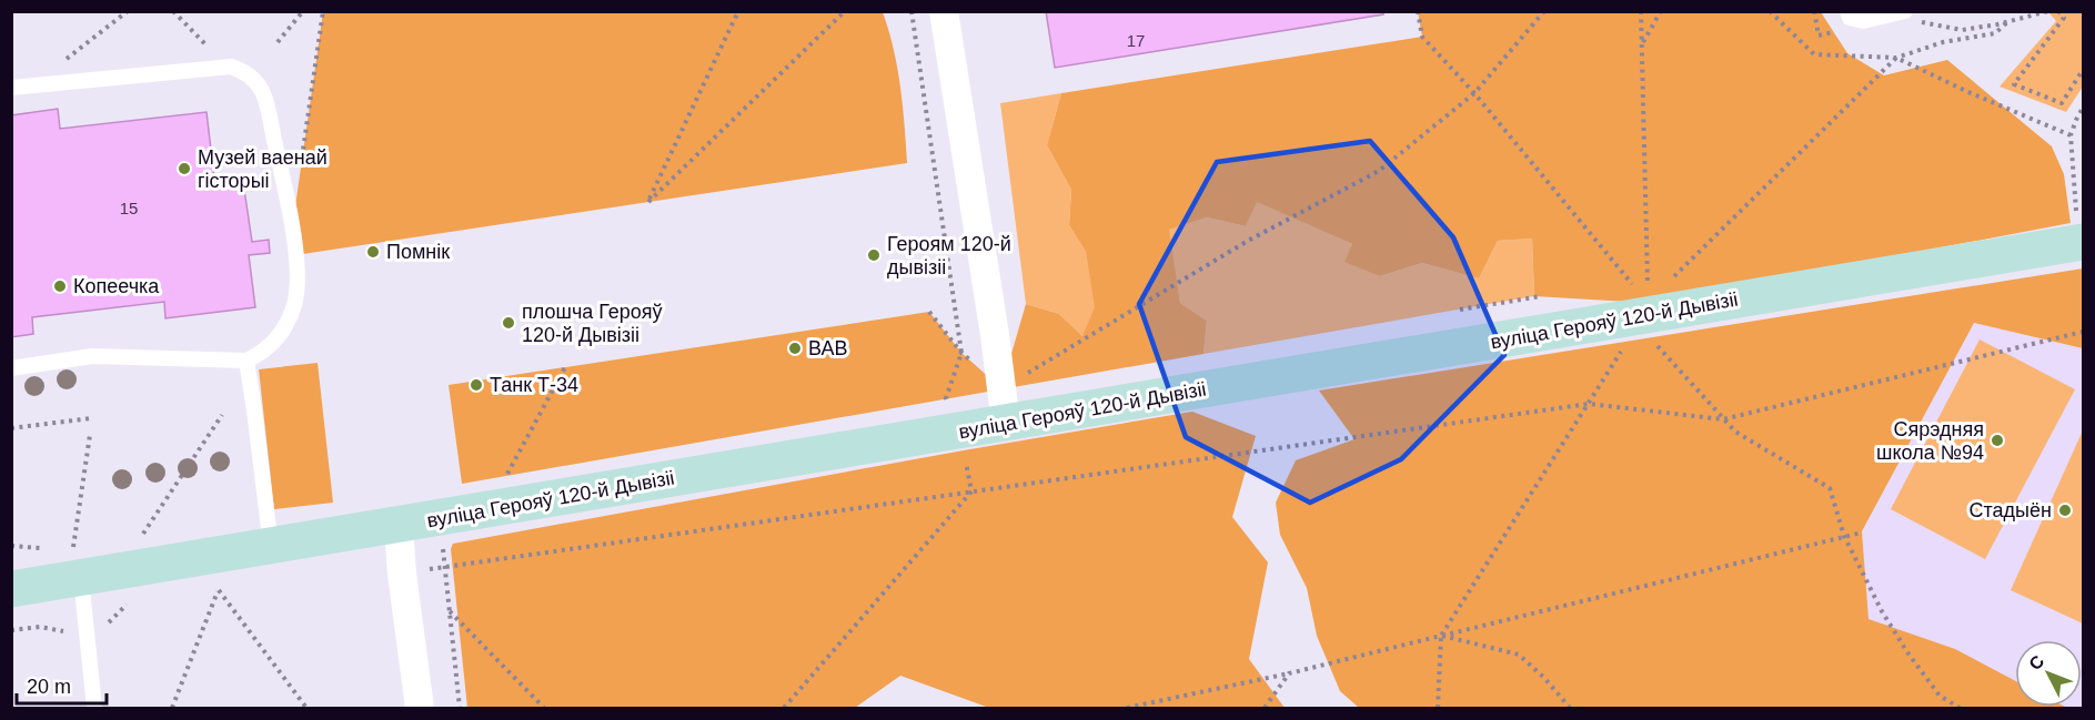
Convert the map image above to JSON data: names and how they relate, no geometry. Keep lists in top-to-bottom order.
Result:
{
  "streets": {
    "street": ["вуліца Герояў 120-й Дывізіі"]
  },
  "places": [
    "Музей ваенай гісторыі",
    "Помнік",
    "Героям 120-й дывізіі",
    "Копеечка",
    "плошча Герояў 120-й Дывізіі",
    "ВАВ",
    "Танк Т-34",
    "Сярэдняя школа №94",
    "Стадыён"
  ],
  "house_numbers": ["17", "15"],
  "scale_bar": "20 m",
  "north": "top left"
}
